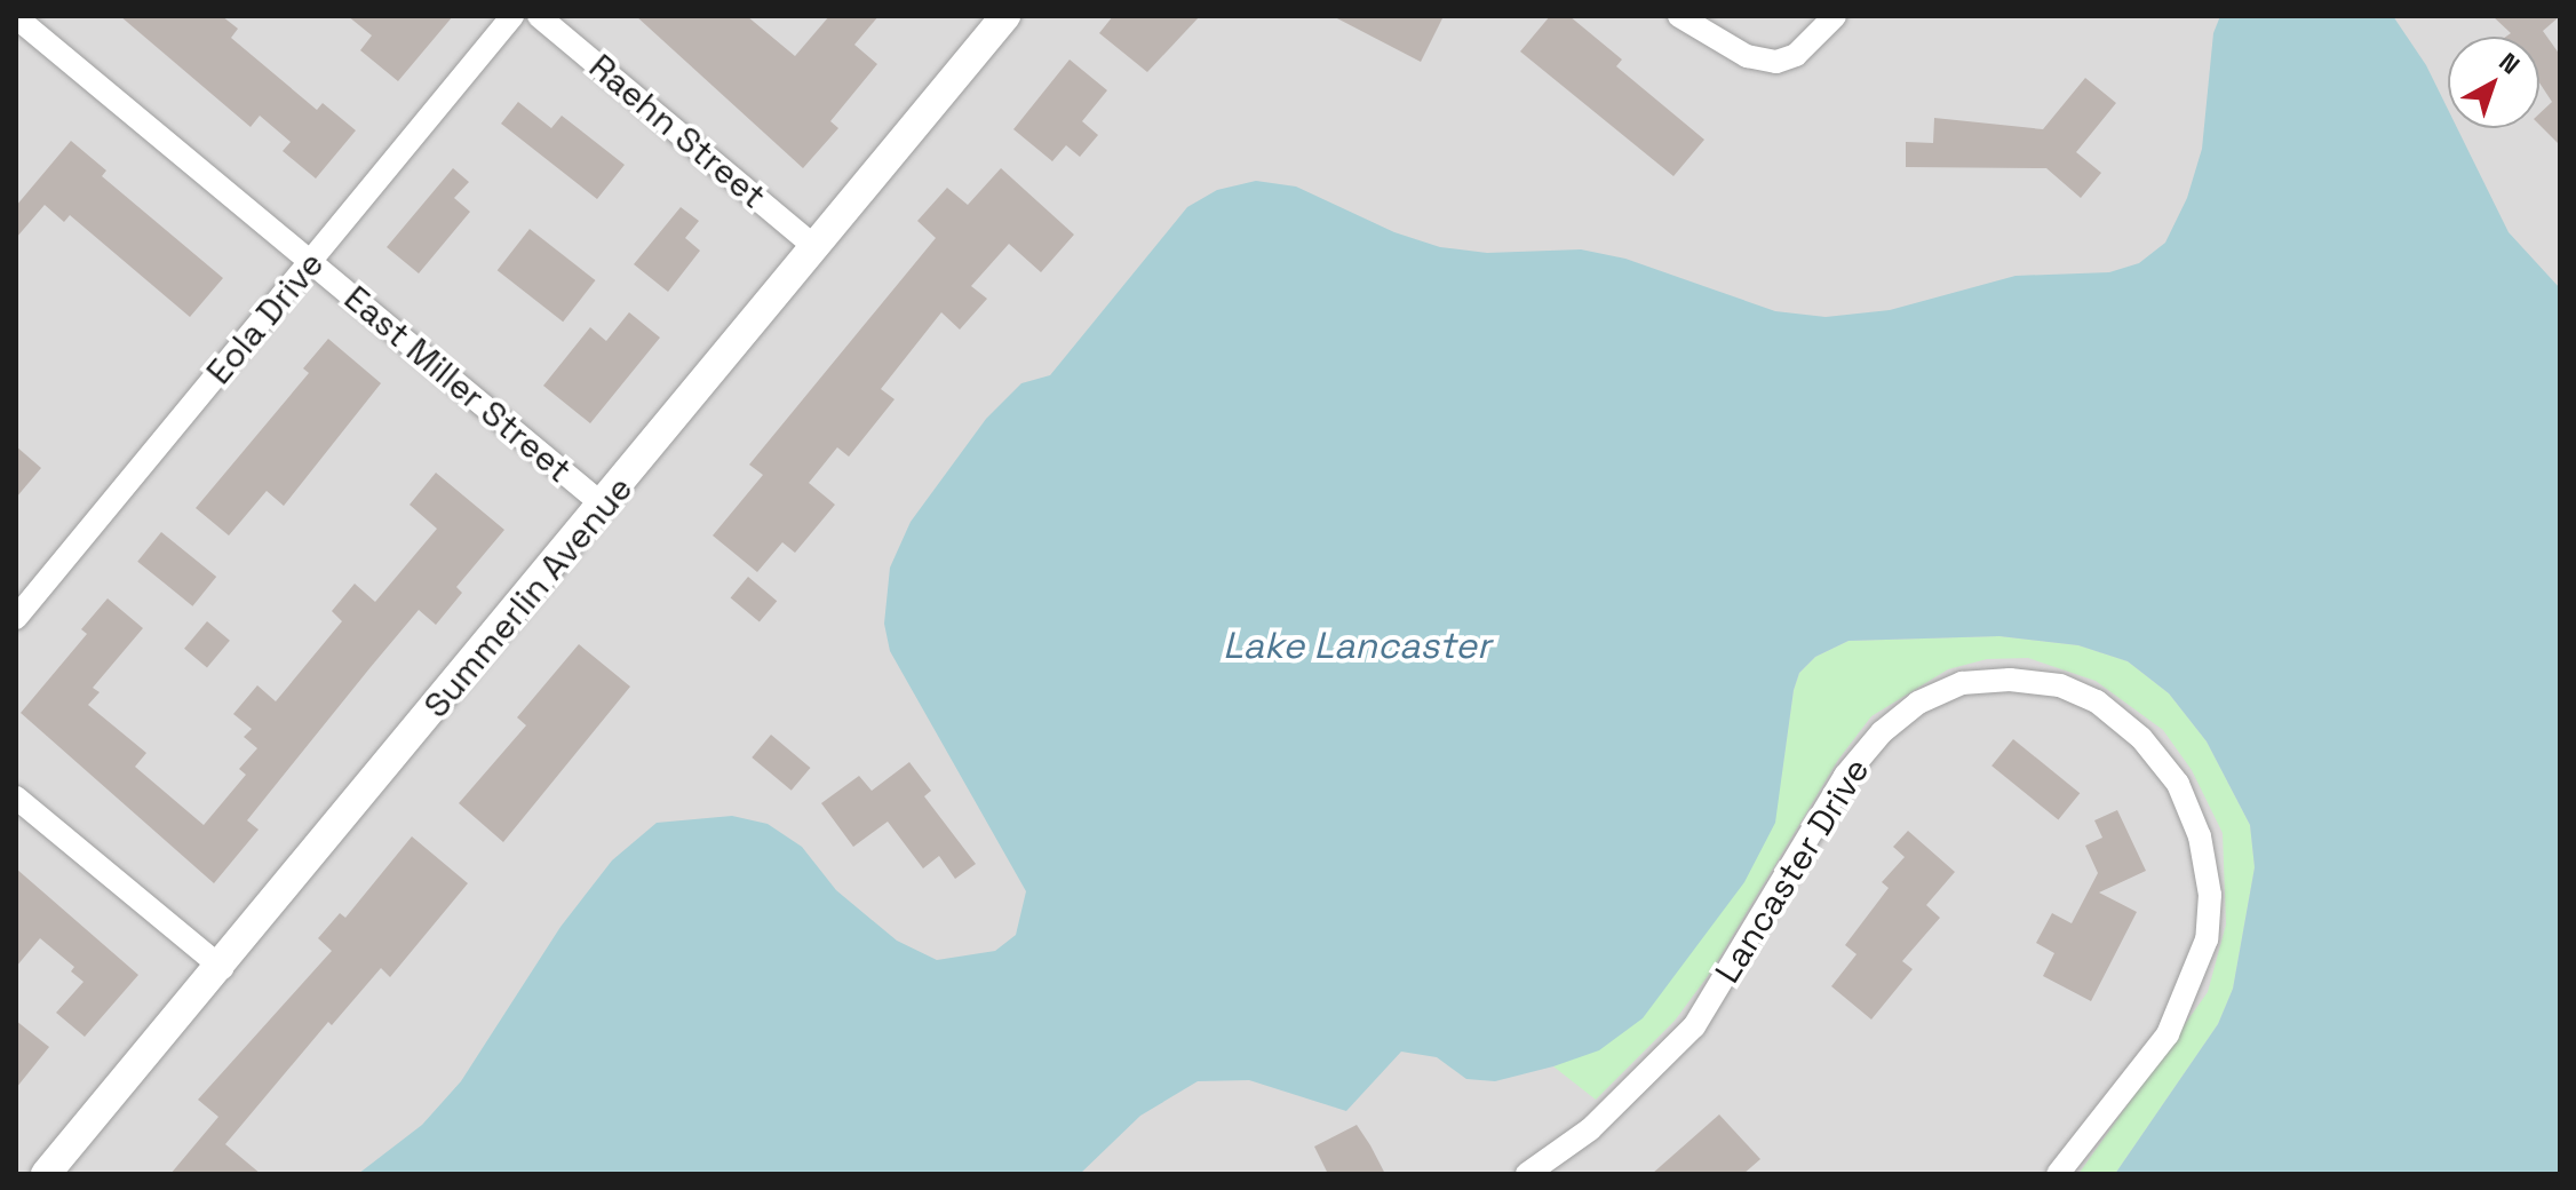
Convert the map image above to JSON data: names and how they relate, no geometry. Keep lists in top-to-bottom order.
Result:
{
  "streets": {
    "street": [
      "Raehn Street",
      "Eola Drive",
      "East Miller Street",
      "Summerlin Avenue",
      "Lancaster Drive"
    ]
  },
  "crossings": [
    ["Raehn Street", "Summerlin Avenue"],
    ["Eola Drive", "East Miller Street"],
    ["East Miller Street", "Summerlin Avenue"]
  ],
  "water": ["Lake Lancaster"],
  "north": "top right"
}
